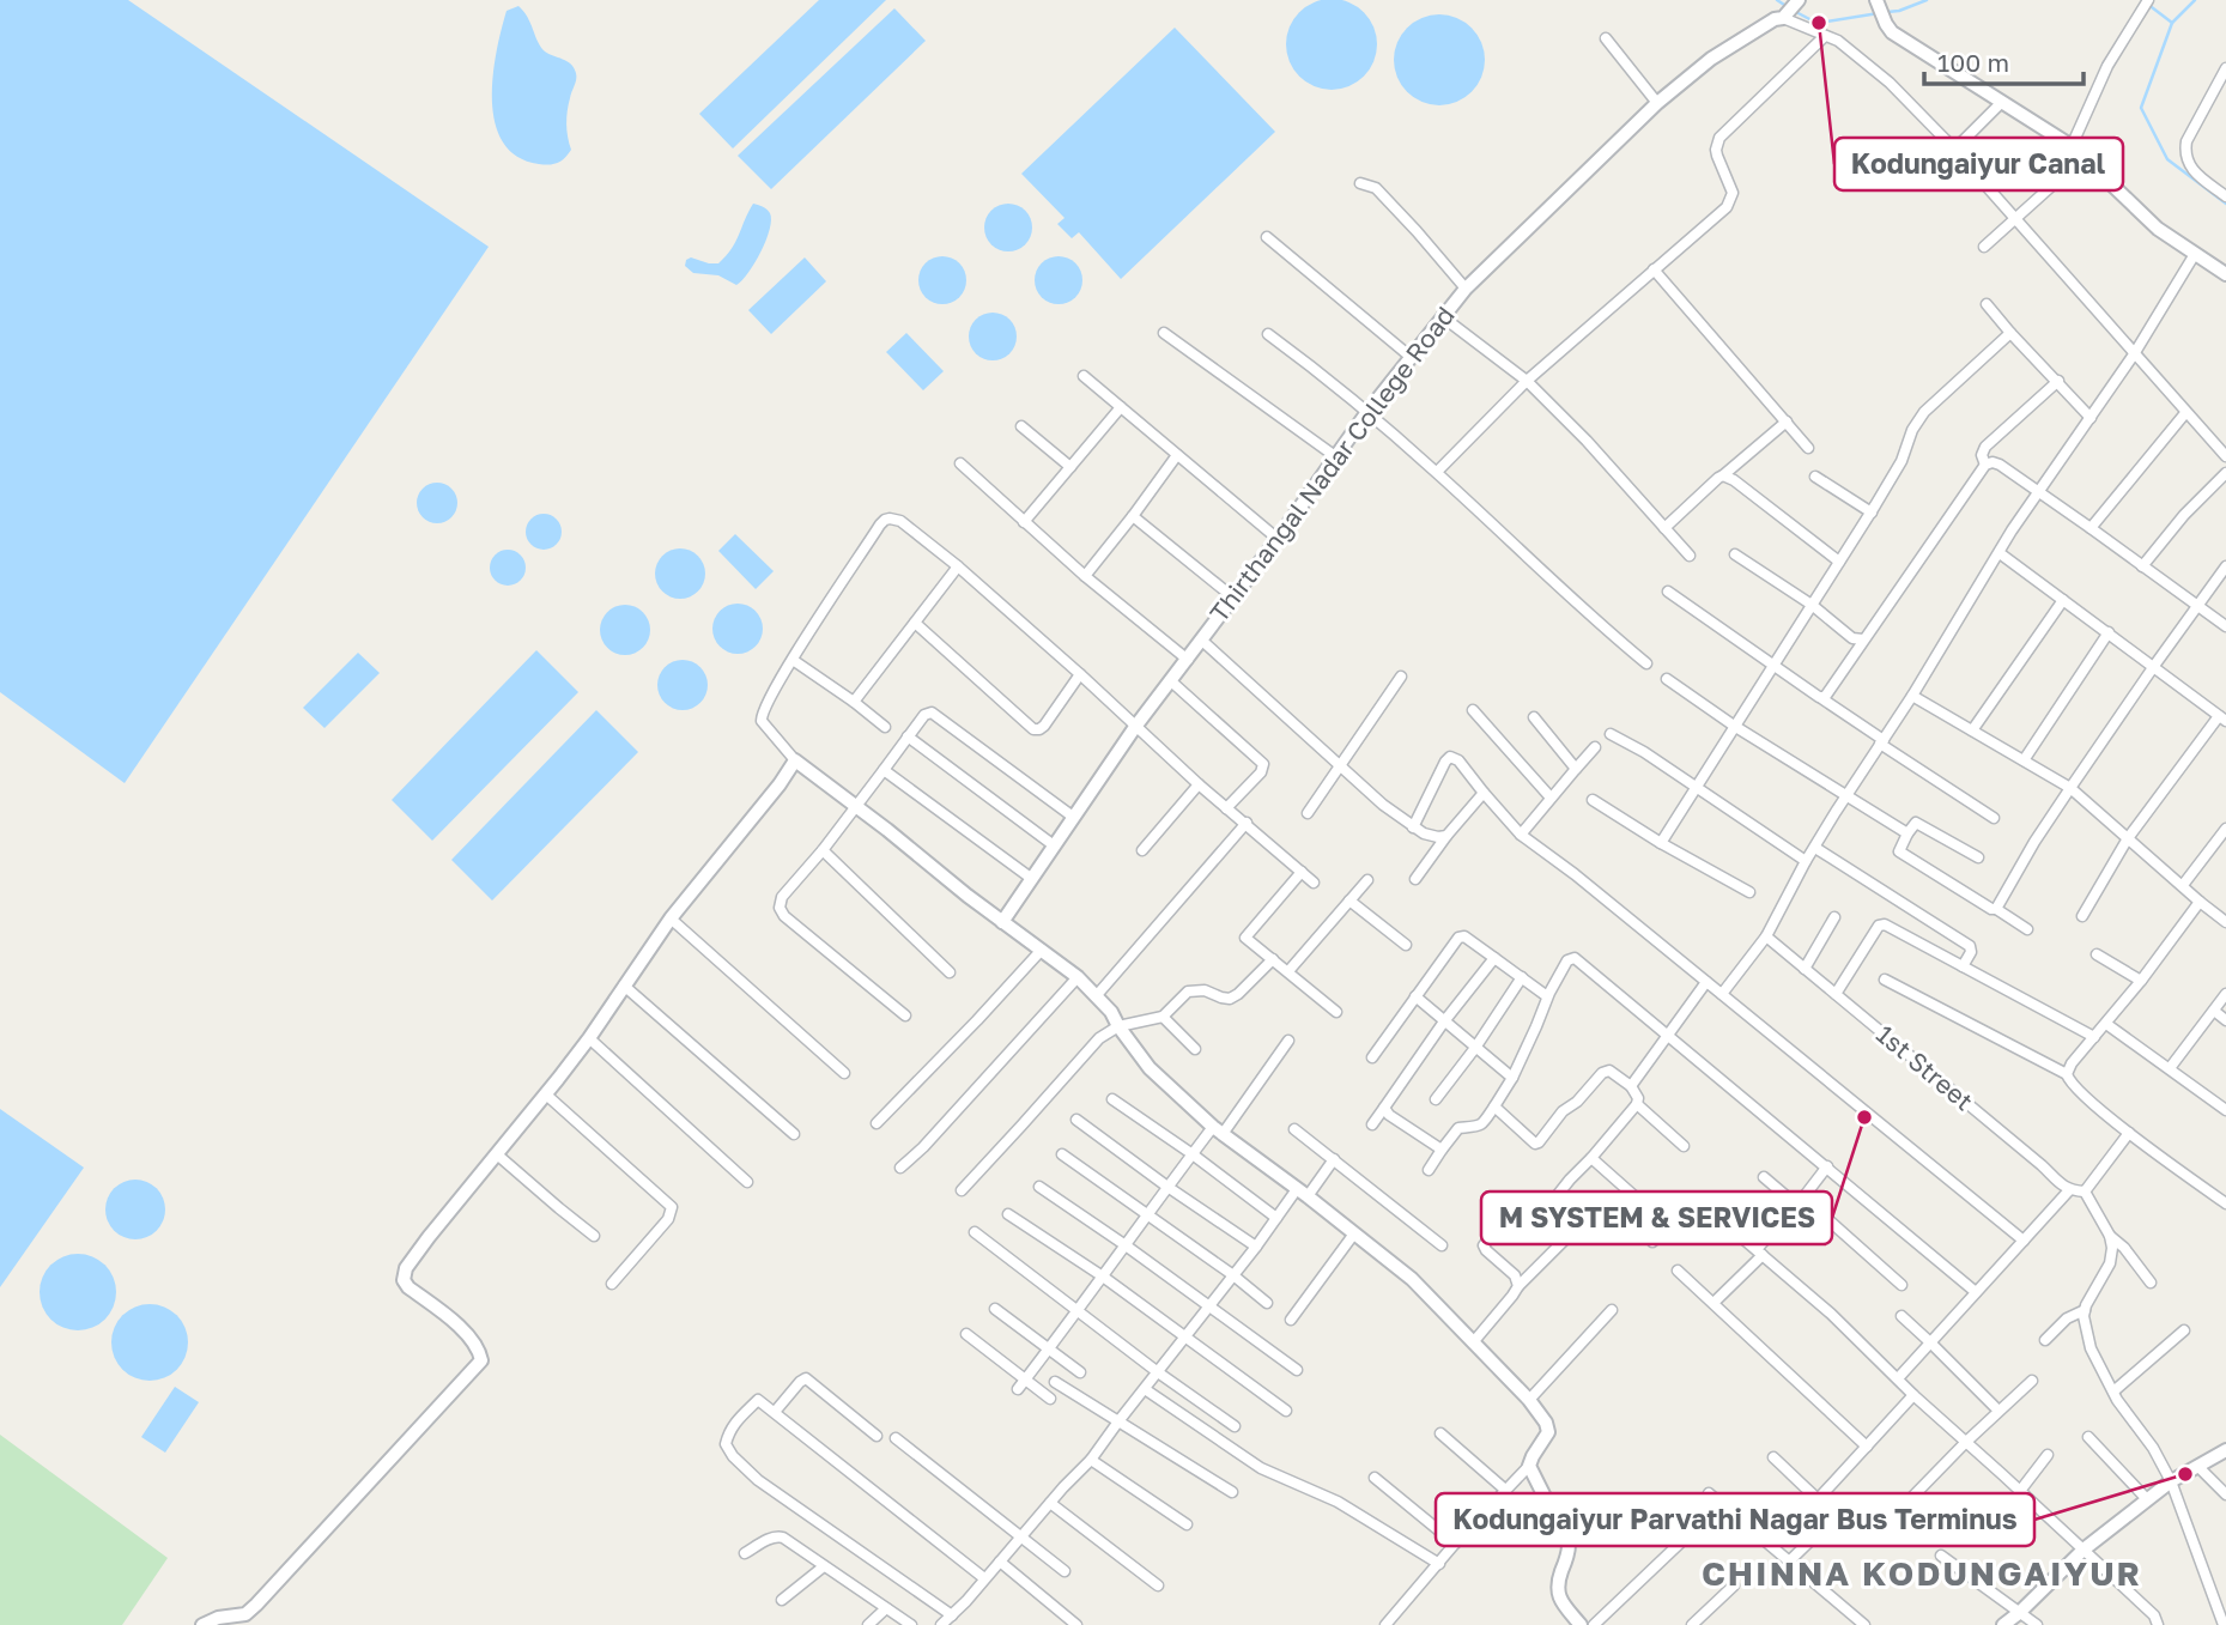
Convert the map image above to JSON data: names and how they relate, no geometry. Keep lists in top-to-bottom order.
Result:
{
  "streets": {
    "street": ["Thirthangal Nadar College Road", "1st Street"]
  },
  "districts": ["CHINNA KODUNGAIYUR"],
  "places": ["Kodungaiyur Canal", "M SYSTEM & SERVICES", "Kodungaiyur Parvathi Nagar Bus Terminus"],
  "scale_bar": "100 m"
}
